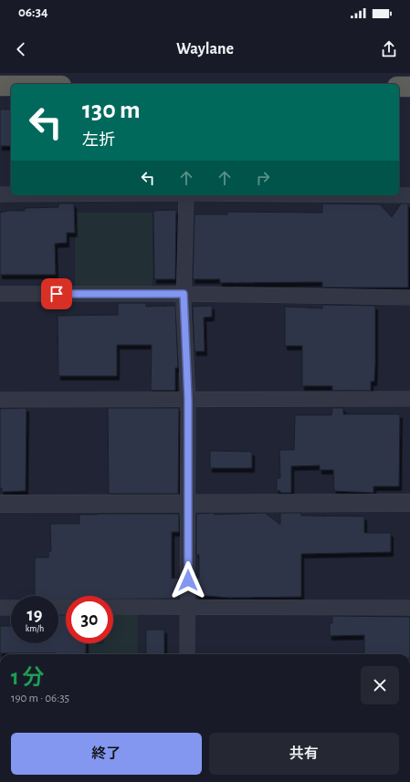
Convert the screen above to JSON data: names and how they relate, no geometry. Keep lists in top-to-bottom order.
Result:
{
  "page": {
    "status": "06:34",
    "header": "Waylane",
    "turn": ["130 m", "左折"],
    "speed": "19 km/h",
    "limit": "30",
    "heading": ["1 分", "190 m · 06:35"],
    "buttons": ["終了", "共有"]
  }
}
